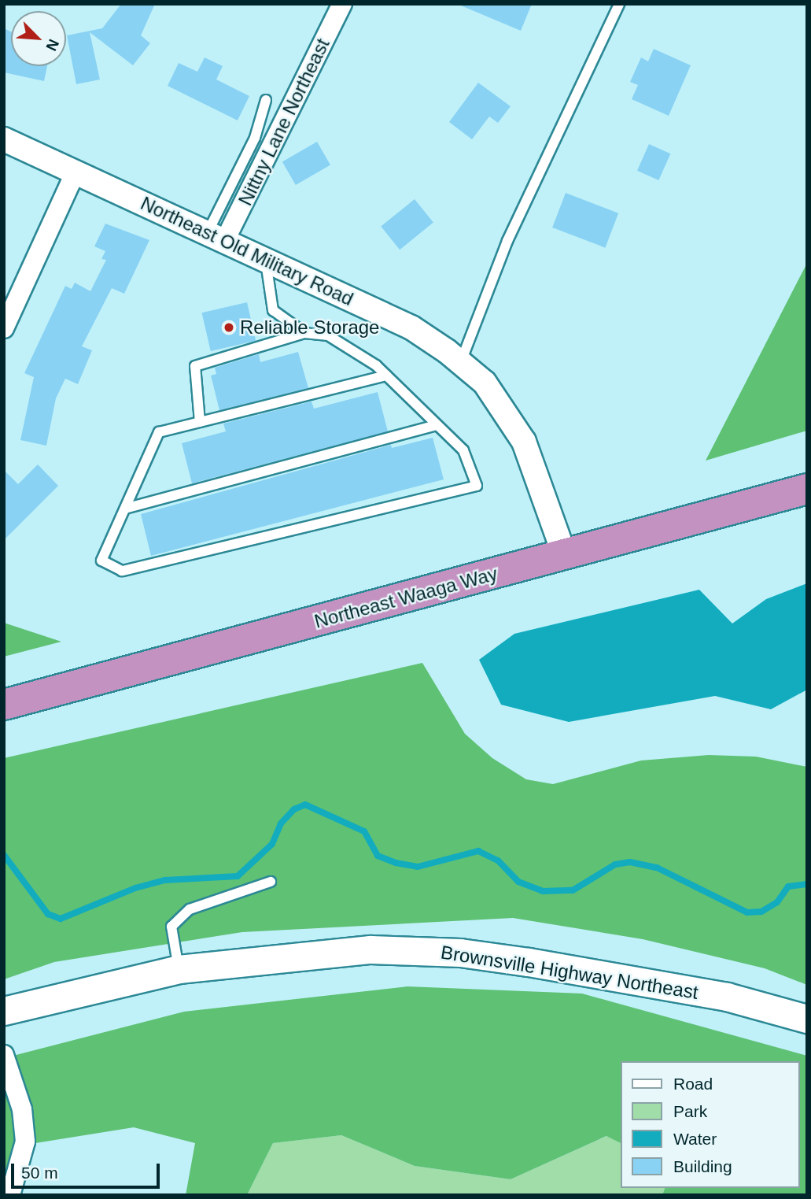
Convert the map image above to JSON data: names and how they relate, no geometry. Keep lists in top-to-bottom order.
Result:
{
  "streets": {
    "highway": ["Northeast Waaga Way"],
    "main road": ["Brownsville Highway Northeast"],
    "street": ["Nittny Lane Northeast", "Northeast Old Military Road"]
  },
  "crossings": [
    ["Nittny Lane Northeast", "Northeast Old Military Road"],
    ["Northeast Old Military Road", "Northeast Waaga Way"]
  ],
  "places": ["Reliable Storage"],
  "legend": [
    "Road",
    "Park",
    "Water",
    "Building"
  ],
  "scale_bar": "50 m",
  "north": "bottom right"
}
